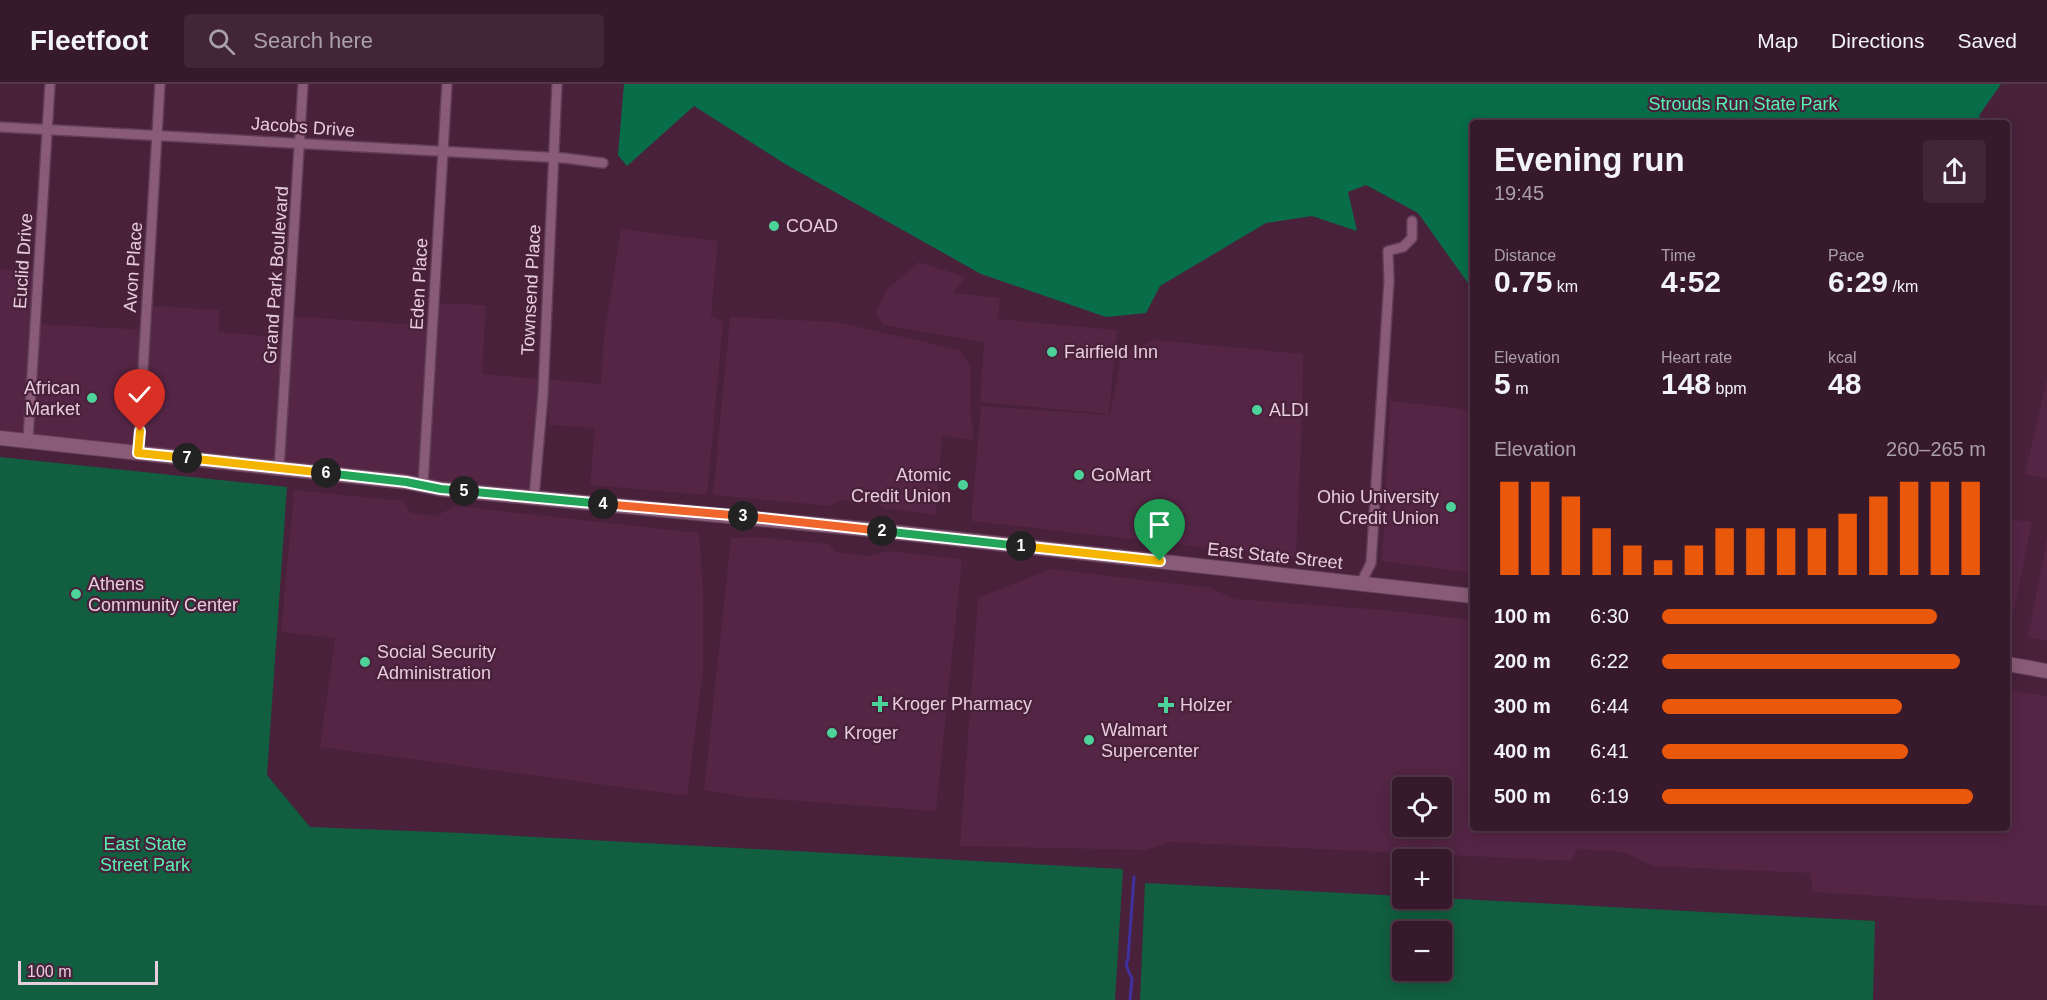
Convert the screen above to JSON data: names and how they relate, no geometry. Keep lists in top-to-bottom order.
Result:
{
  "streets": {
    "main road": ["East State Street"],
    "street": [
      "Jacobs Drive",
      "Euclid Drive",
      "Avon Place",
      "Grand Park Boulevard",
      "Eden Place",
      "Townsend Place"
    ]
  },
  "crossings": [
    ["Jacobs Drive", "Euclid Drive"],
    ["Jacobs Drive", "Avon Place"],
    ["Jacobs Drive", "Grand Park Boulevard"],
    ["Jacobs Drive", "Eden Place"],
    ["Jacobs Drive", "Townsend Place"],
    ["Euclid Drive", "East State Street"],
    ["Avon Place", "East State Street"],
    ["Grand Park Boulevard", "East State Street"],
    ["Eden Place", "East State Street"],
    ["Townsend Place", "East State Street"]
  ],
  "parks": ["Strouds Run State Park", "East State Street Park"],
  "places": {
    "other": [
      "COAD",
      "Fairfield Inn",
      "African Market",
      "ALDI",
      "GoMart",
      "Atomic Credit Union",
      "Ohio University Credit Union",
      "Athens Community Center",
      "Social Security Administration",
      "Kroger",
      "Walmart Supercenter"
    ],
    "health": ["Kroger Pharmacy", "Holzer"]
  },
  "scale_bar": "100 m",
  "page": {
    "header": "Fleetfoot",
    "search": "Search here",
    "nav": ["Map", "Directions", "Saved"],
    "heading": ["Evening run", "19:45"],
    "stats": [
      ["Distance", "0.75 km"],
      ["Time", "4:52"],
      ["Pace", "6:29 /km"],
      ["Elevation", "5 m"],
      ["Heart rate", "148 bpm"],
      ["kcal", "48"]
    ],
    "chart": ["Elevation", "260–265 m"],
    "pins": [
      "7",
      "6",
      "5",
      "4",
      "3",
      "2",
      "1"
    ],
    "list": [
      {
        "name": "100 m",
        "note": "6:30"
      },
      {
        "name": "200 m",
        "note": "6:22"
      },
      {
        "name": "300 m",
        "note": "6:44"
      },
      {
        "name": "400 m",
        "note": "6:41"
      },
      {
        "name": "500 m",
        "note": "6:19"
      }
    ],
    "map_buttons": ["+", "−"],
    "scale": "100 m"
  }
}
